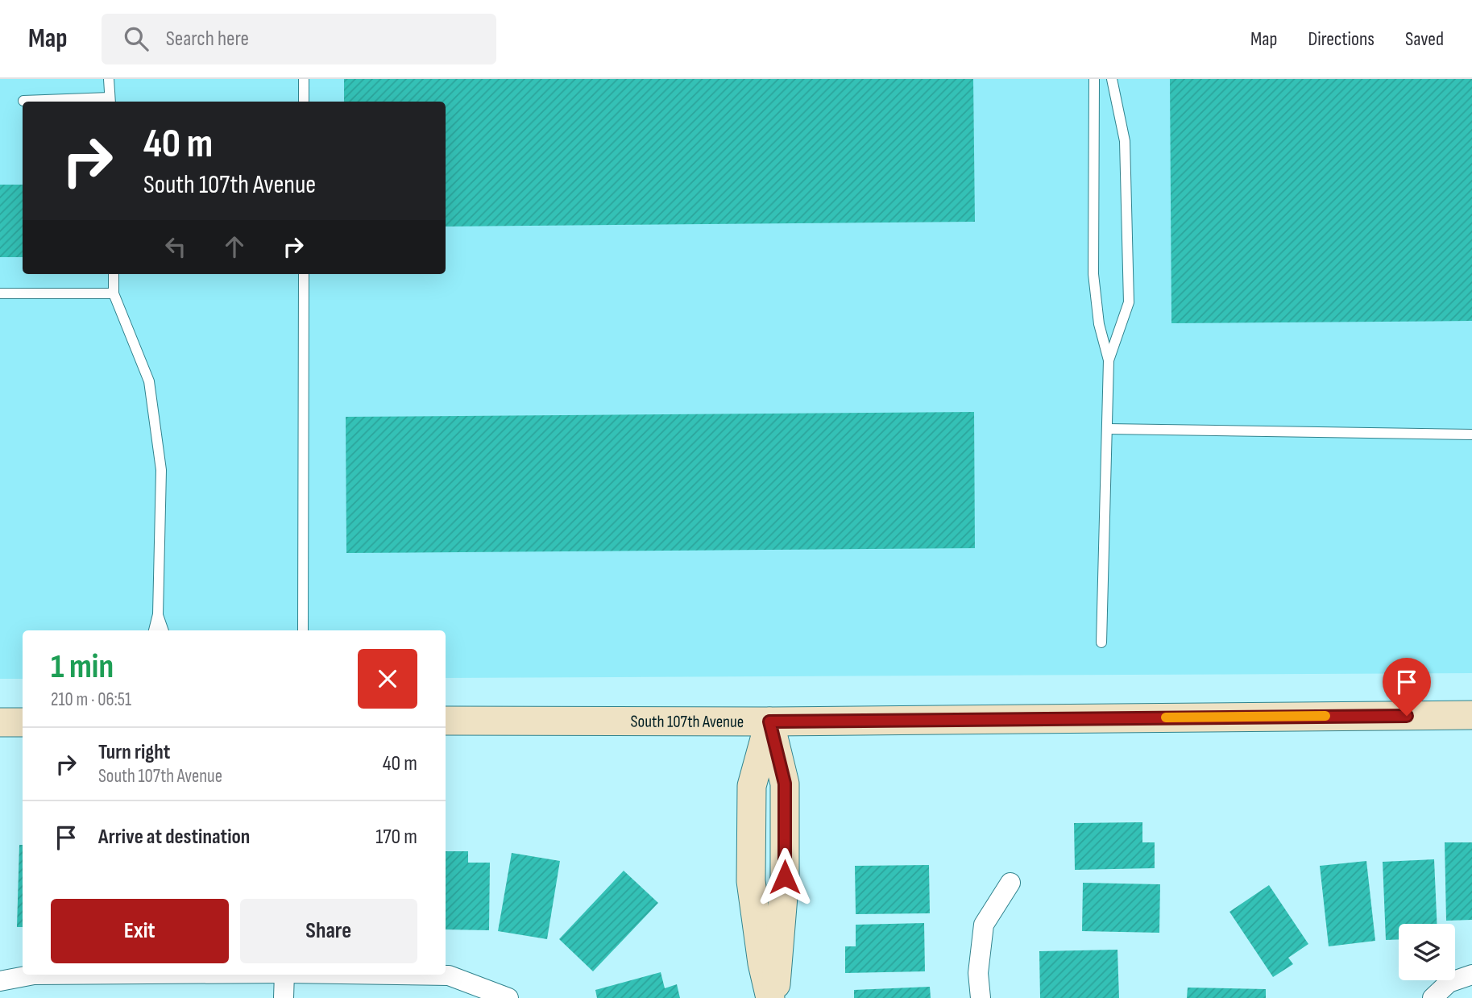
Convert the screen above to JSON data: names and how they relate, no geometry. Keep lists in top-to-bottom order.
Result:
{
  "streets": {
    "main road": ["South 107th Avenue"]
  },
  "page": {
    "header": "Map",
    "search": "Search here",
    "nav": ["Map", "Directions", "Saved"],
    "turn": ["40 m", "South 107th Avenue"],
    "heading": ["1 min", "210 m · 06:51"],
    "list": [
      {
        "name": "Turn right",
        "note": "South 107th Avenue",
        "value": "40 m"
      },
      {
        "name": "Arrive at destination",
        "value": "170 m"
      }
    ],
    "buttons": ["Exit", "Share"]
  }
}
